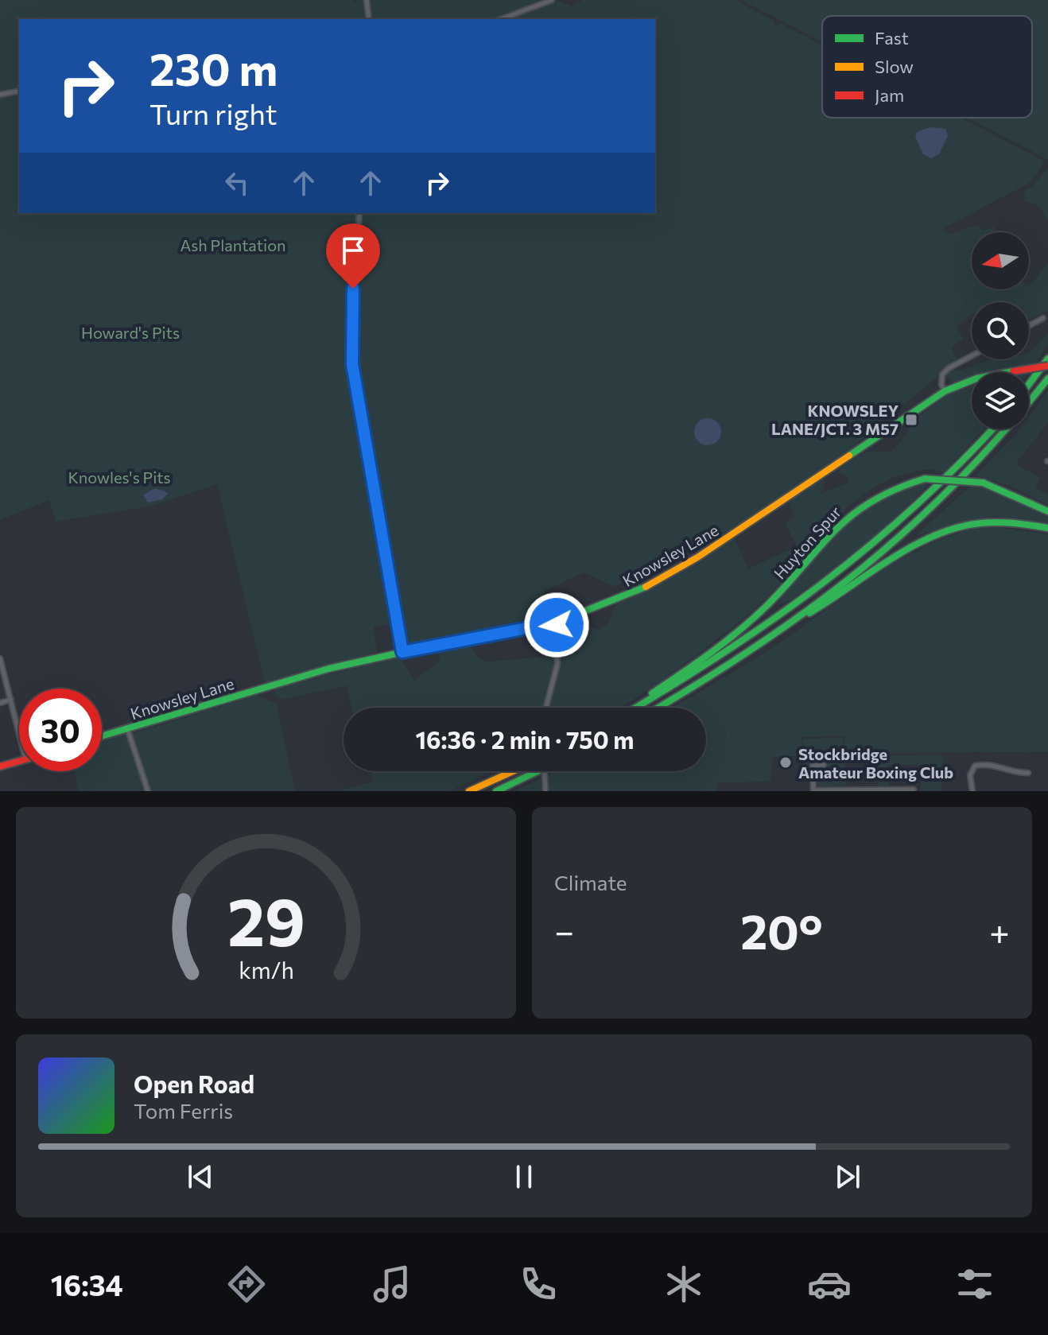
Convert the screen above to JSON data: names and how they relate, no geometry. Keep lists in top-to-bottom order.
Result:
{
  "streets": {
    "main road": ["Huyton Spur", "Knowsley Lane"]
  },
  "parks": ["Ash Plantation", "Howard's Pits", "Knowles's Pits"],
  "places": {
    "transit": ["KNOWSLEY LANE/JCT. 3 M57"],
    "other": ["Stockbridge Amateur Boxing Club"]
  },
  "legend": ["Fast", "Slow", "Jam"],
  "north": "left",
  "page": {
    "turn": ["230 m", "Turn right"],
    "limit": "30",
    "trip": "16:36 · 2 min · 750 m",
    "tile": "Climate",
    "heat": ["−", "20°", "+"],
    "song": ["Open Road", "Tom Ferris"],
    "tabs": "16:34",
    "gauge": ["29", "km/h"]
  }
}
